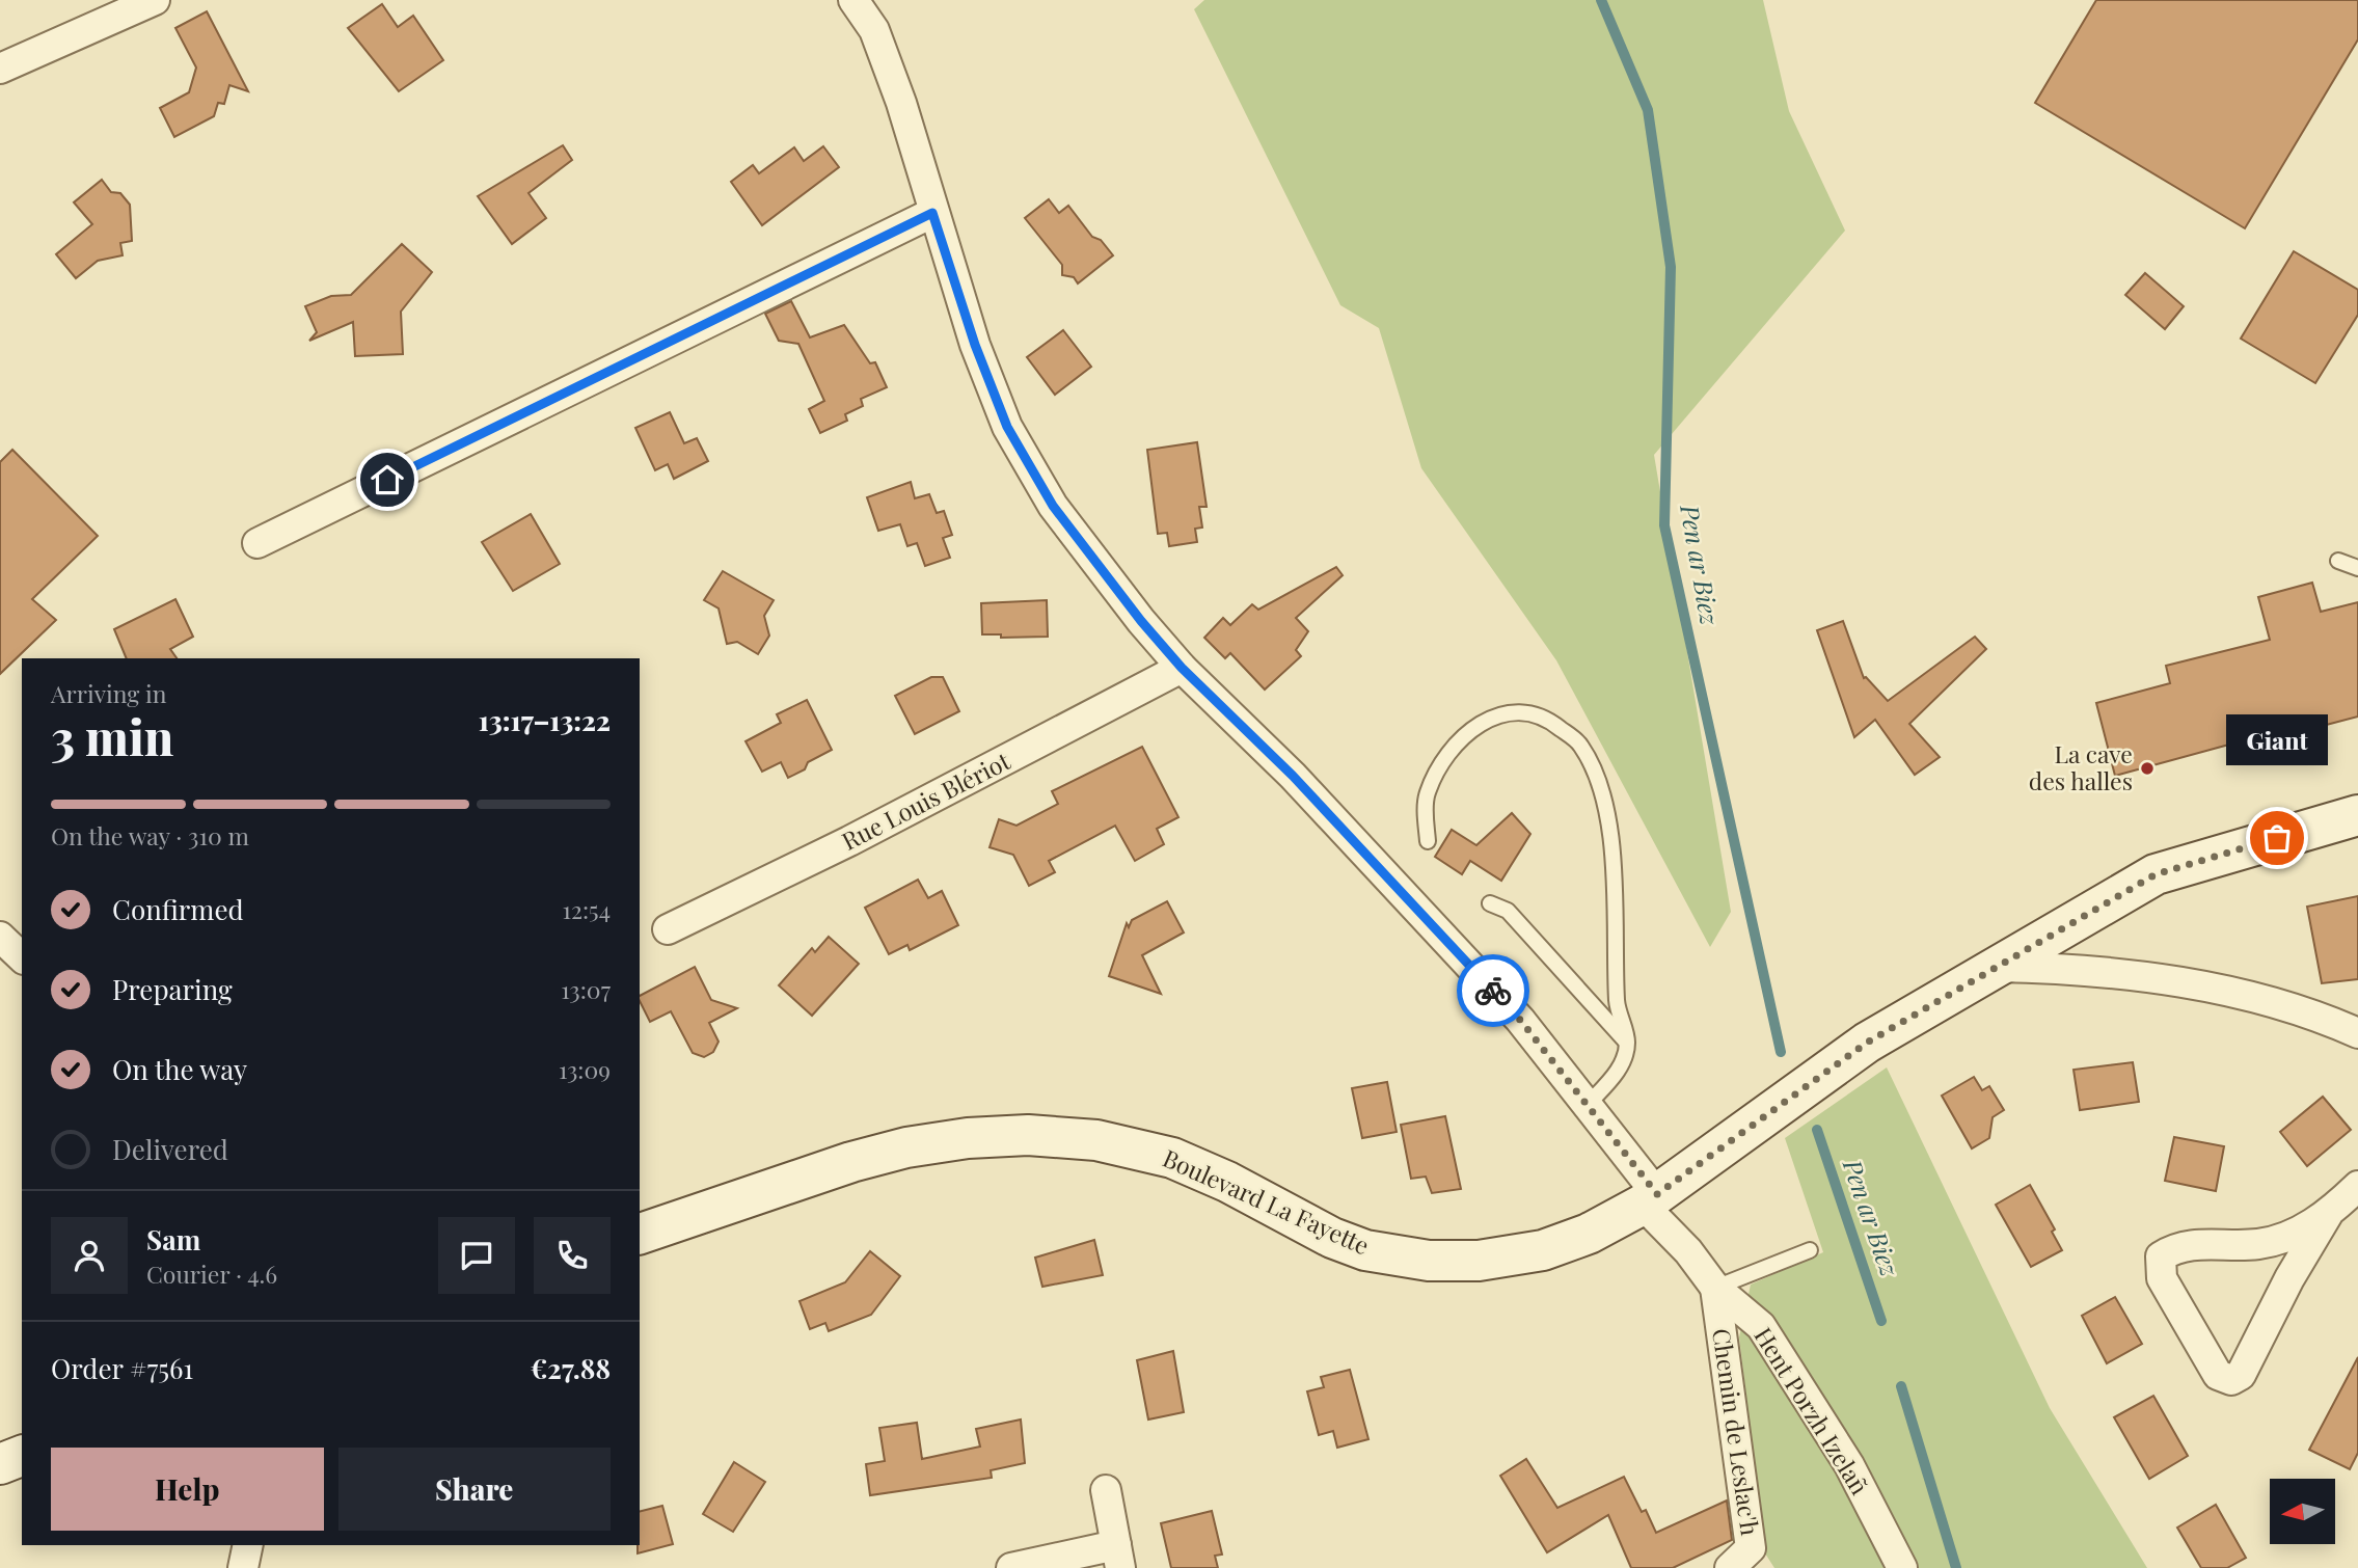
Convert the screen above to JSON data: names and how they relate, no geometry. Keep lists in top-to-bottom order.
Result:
{
  "streets": {
    "main road": ["Boulevard La Fayette"],
    "street": ["Rue Louis Blériot", "Hent Porzh Izelañ", "Chemin de Leslac'h"]
  },
  "crossings": [
    ["Rue Louis Blériot", "Hent Porzh Izelañ"],
    ["Boulevard La Fayette", "Hent Porzh Izelañ"],
    ["Hent Porzh Izelañ", "Chemin de Leslac'h"]
  ],
  "water": ["Pen ar Biez"],
  "places": ["La cave des halles", "Giant"],
  "north": "left",
  "page": {
    "heading": ["3 min", "Arriving in", "13:17–13:22"],
    "panel": [
      "Sam",
      "Courier · 4.6",
      "Order #7561",
      "€27.88"
    ],
    "bubble": "Giant",
    "bar": "On the way · 310 m",
    "list": [
      ["Confirmed", "12:54"],
      ["Preparing", "13:07"],
      ["On the way", "13:09"],
      "Delivered"
    ],
    "buttons": ["Help", "Share"]
  }
}
